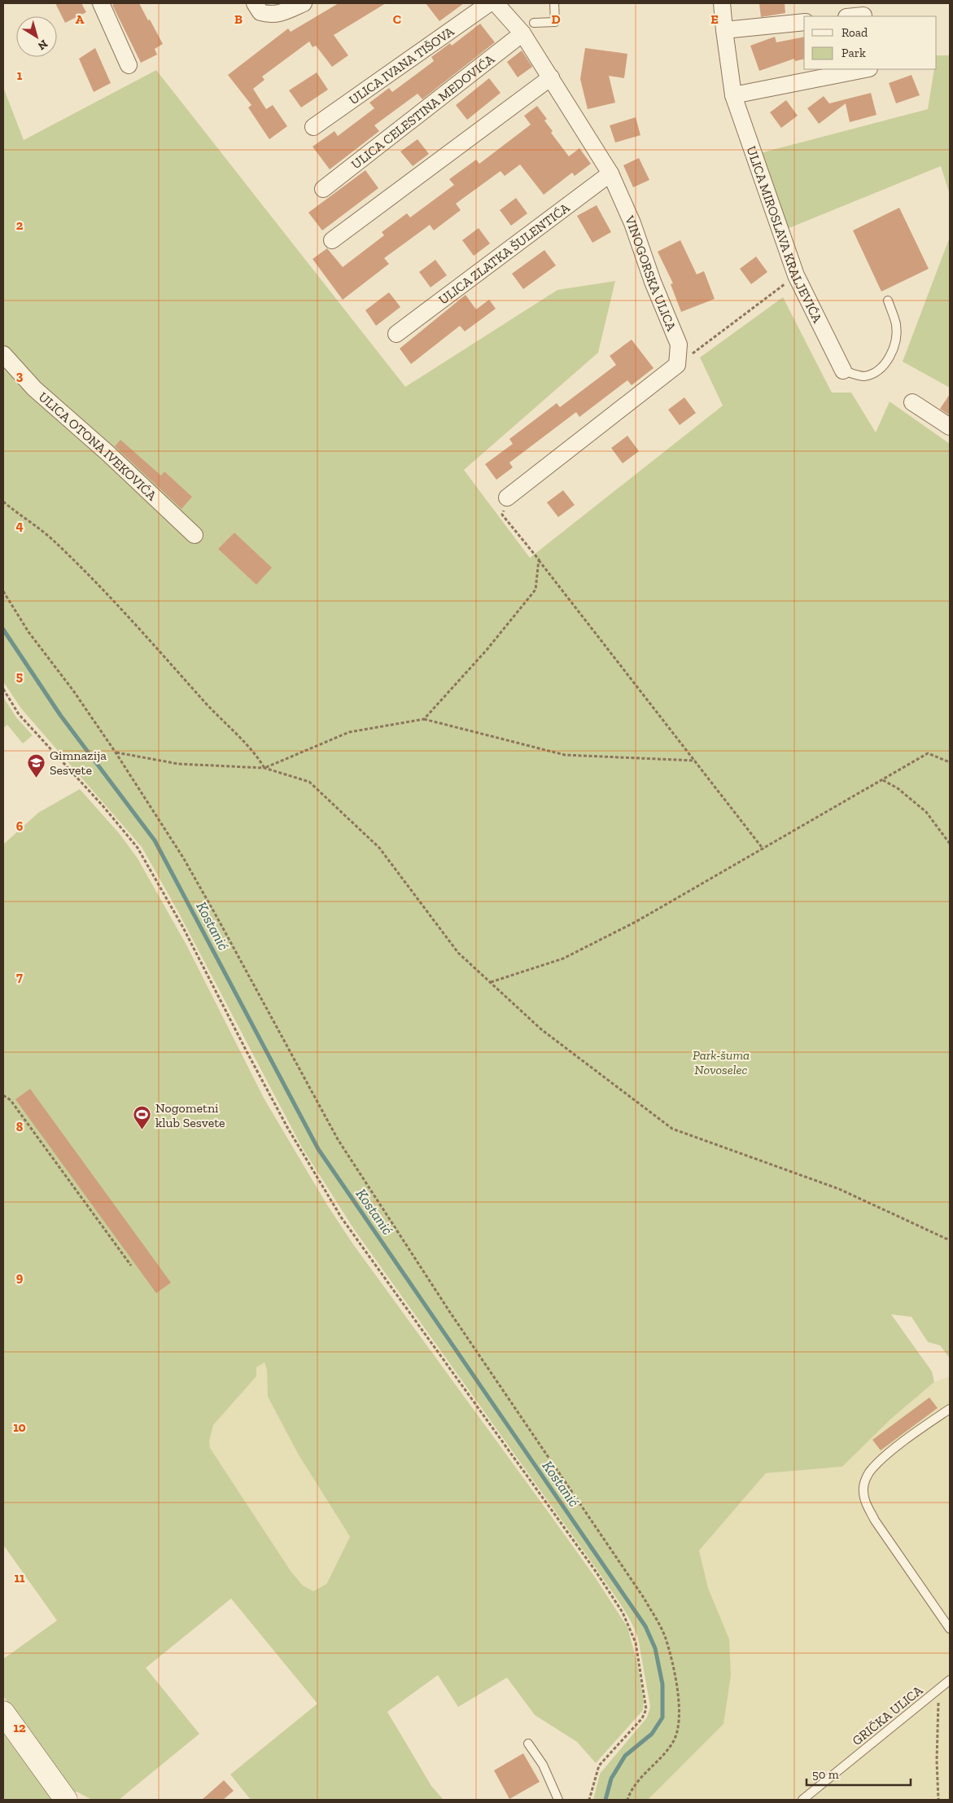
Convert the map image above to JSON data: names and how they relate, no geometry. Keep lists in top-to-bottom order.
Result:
{
  "streets": {
    "street": [
      "ULICA IVANA TIŠOVA",
      "ULICA CELESTINA MEDOVIĆA",
      "ULICA MIROSLAVA KRALJEVIĆA",
      "ULICA ZLATKA ŠULENTIĆA",
      "VINOGORSKA ULICA",
      "ULICA OTONA IVEKOVIĆA"
    ],
    "lane": ["GRIČKA ULICA"]
  },
  "crossings": [
    ["ULICA CELESTINA MEDOVIĆA", "VINOGORSKA ULICA"],
    ["ULICA ZLATKA ŠULENTIĆA", "VINOGORSKA ULICA"]
  ],
  "water": ["Kostanić"],
  "parks": ["Park-šuma Novoselec"],
  "places": {
    "school or university": ["Gimnazija Sesvete"],
    "sports": ["Nogometni klub Sesvete"]
  },
  "legend": ["Road", "Park"],
  "scale_bar": "50 m",
  "north": "bottom right",
  "grid": {
    "columns": [
      "A",
      "B",
      "C",
      "D",
      "E"
    ],
    "rows": [
      "1",
      "2",
      "3",
      "4",
      "5",
      "6",
      "7",
      "8",
      "9",
      "10",
      "11",
      "12"
    ]
  }
}
